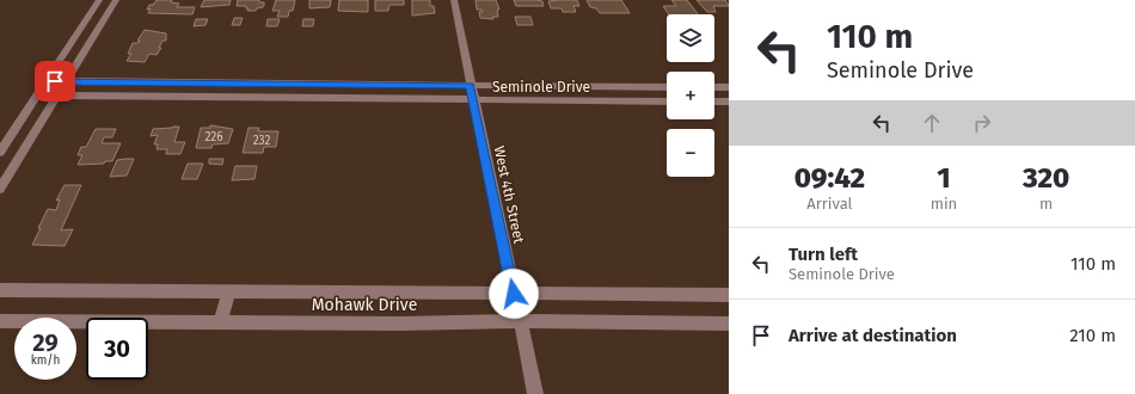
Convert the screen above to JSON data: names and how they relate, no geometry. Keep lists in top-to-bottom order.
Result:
{
  "streets": {
    "street": ["Seminole Drive", "West 4th Street", "Mohawk Drive"]
  },
  "crossings": [
    ["Seminole Drive", "West 4th Street"],
    ["West 4th Street", "Mohawk Drive"]
  ],
  "house_numbers": ["226", "232"],
  "page": {
    "turn": ["110 m", "Seminole Drive"],
    "map_buttons": ["+", "−"],
    "eta": [
      "09:42",
      "Arrival",
      "1",
      "min",
      "320",
      "m"
    ],
    "list": [
      {
        "name": "Turn left",
        "note": "Seminole Drive",
        "value": "110 m"
      },
      {
        "name": "Arrive at destination",
        "value": "210 m"
      }
    ],
    "speed": "29 km/h",
    "limit": "30"
  }
}
